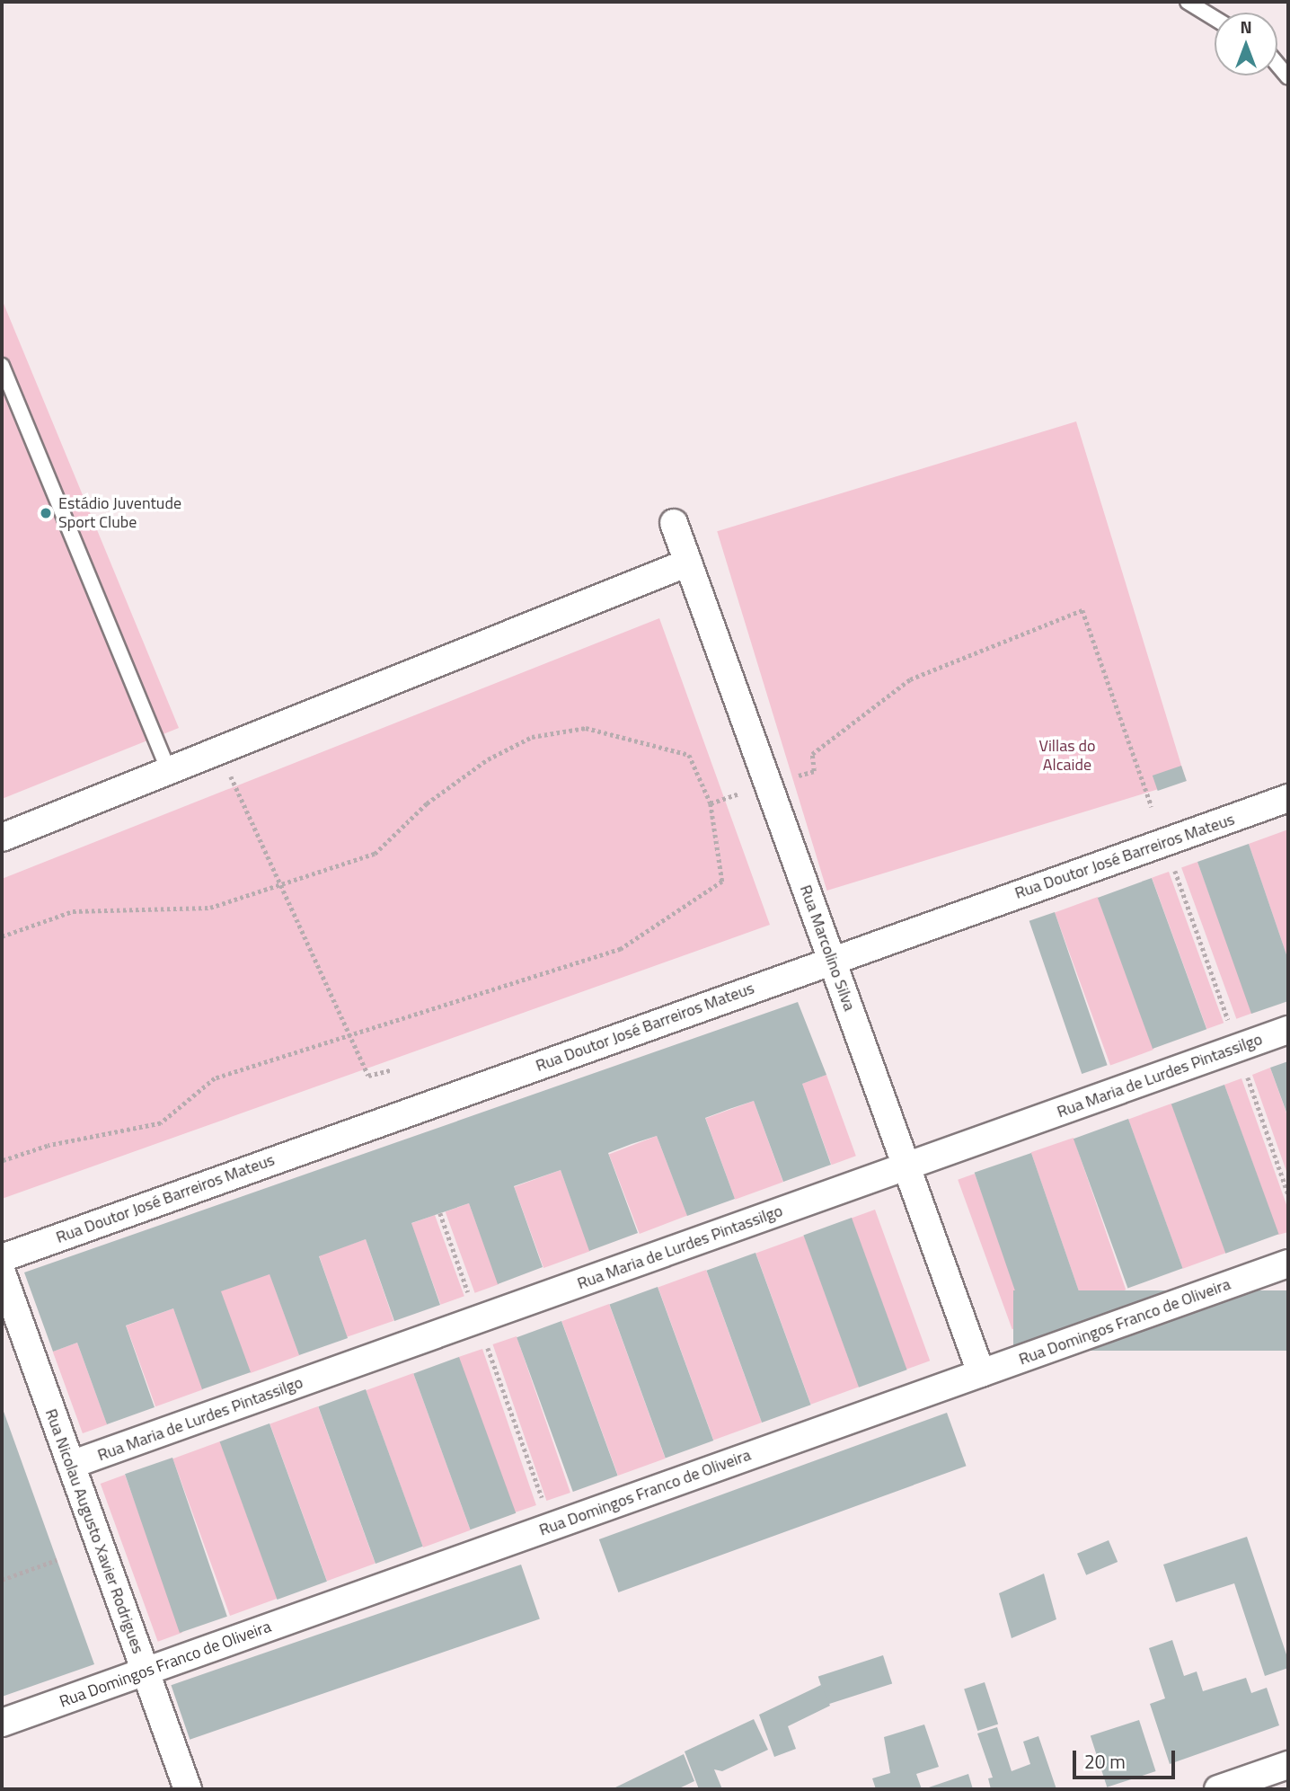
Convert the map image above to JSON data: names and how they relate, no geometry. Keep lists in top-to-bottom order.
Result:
{
  "streets": {
    "street": [
      "Rua Doutor José Barreiros Mateus",
      "Rua Marcolino Silva",
      "Rua Maria de Lurdes Pintassilgo",
      "Rua Domingos Franco de Oliveira",
      "Rua Nicolau Augusto Xavier Rodrigues"
    ]
  },
  "crossings": [
    ["Rua Doutor José Barreiros Mateus", "Rua Marcolino Silva"],
    ["Rua Marcolino Silva", "Rua Maria de Lurdes Pintassilgo"],
    ["Rua Marcolino Silva", "Rua Domingos Franco de Oliveira"],
    ["Rua Maria de Lurdes Pintassilgo", "Rua Nicolau Augusto Xavier Rodrigues"],
    ["Rua Domingos Franco de Oliveira", "Rua Nicolau Augusto Xavier Rodrigues"]
  ],
  "parks": ["Villas do Alcaide"],
  "places": ["Estádio Juventude Sport Clube"],
  "scale_bar": "20 m",
  "north": "top"
}
